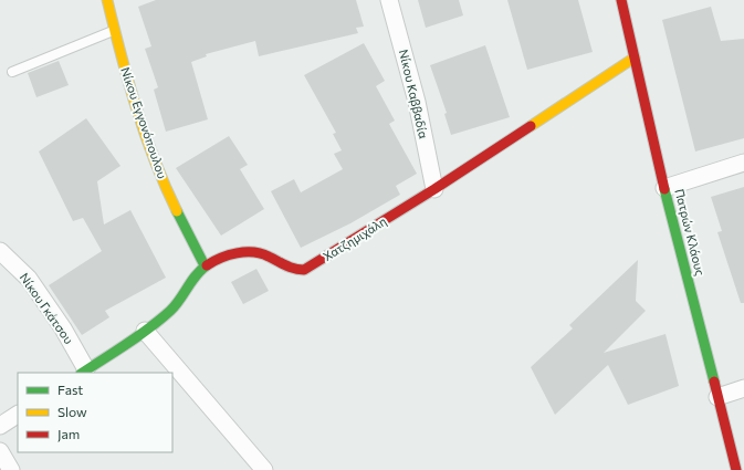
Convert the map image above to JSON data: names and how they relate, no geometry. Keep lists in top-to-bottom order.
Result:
{
  "streets": {
    "street": [
      "Νίκου Καββαδία",
      "Νίκου Εγγονόπουλου",
      "Πατρών Κλάους",
      "Χατζημιχάλη",
      "Νίκου Γκάτσου"
    ]
  },
  "crossings": [
    ["Νίκου Καββαδία", "Χατζημιχάλη"],
    ["Νίκου Εγγονόπουλου", "Χατζημιχάλη"],
    ["Πατρών Κλάους", "Χατζημιχάλη"],
    ["Χατζημιχάλη", "Νίκου Γκάτσου"]
  ],
  "legend": ["Fast", "Slow", "Jam"]
}
